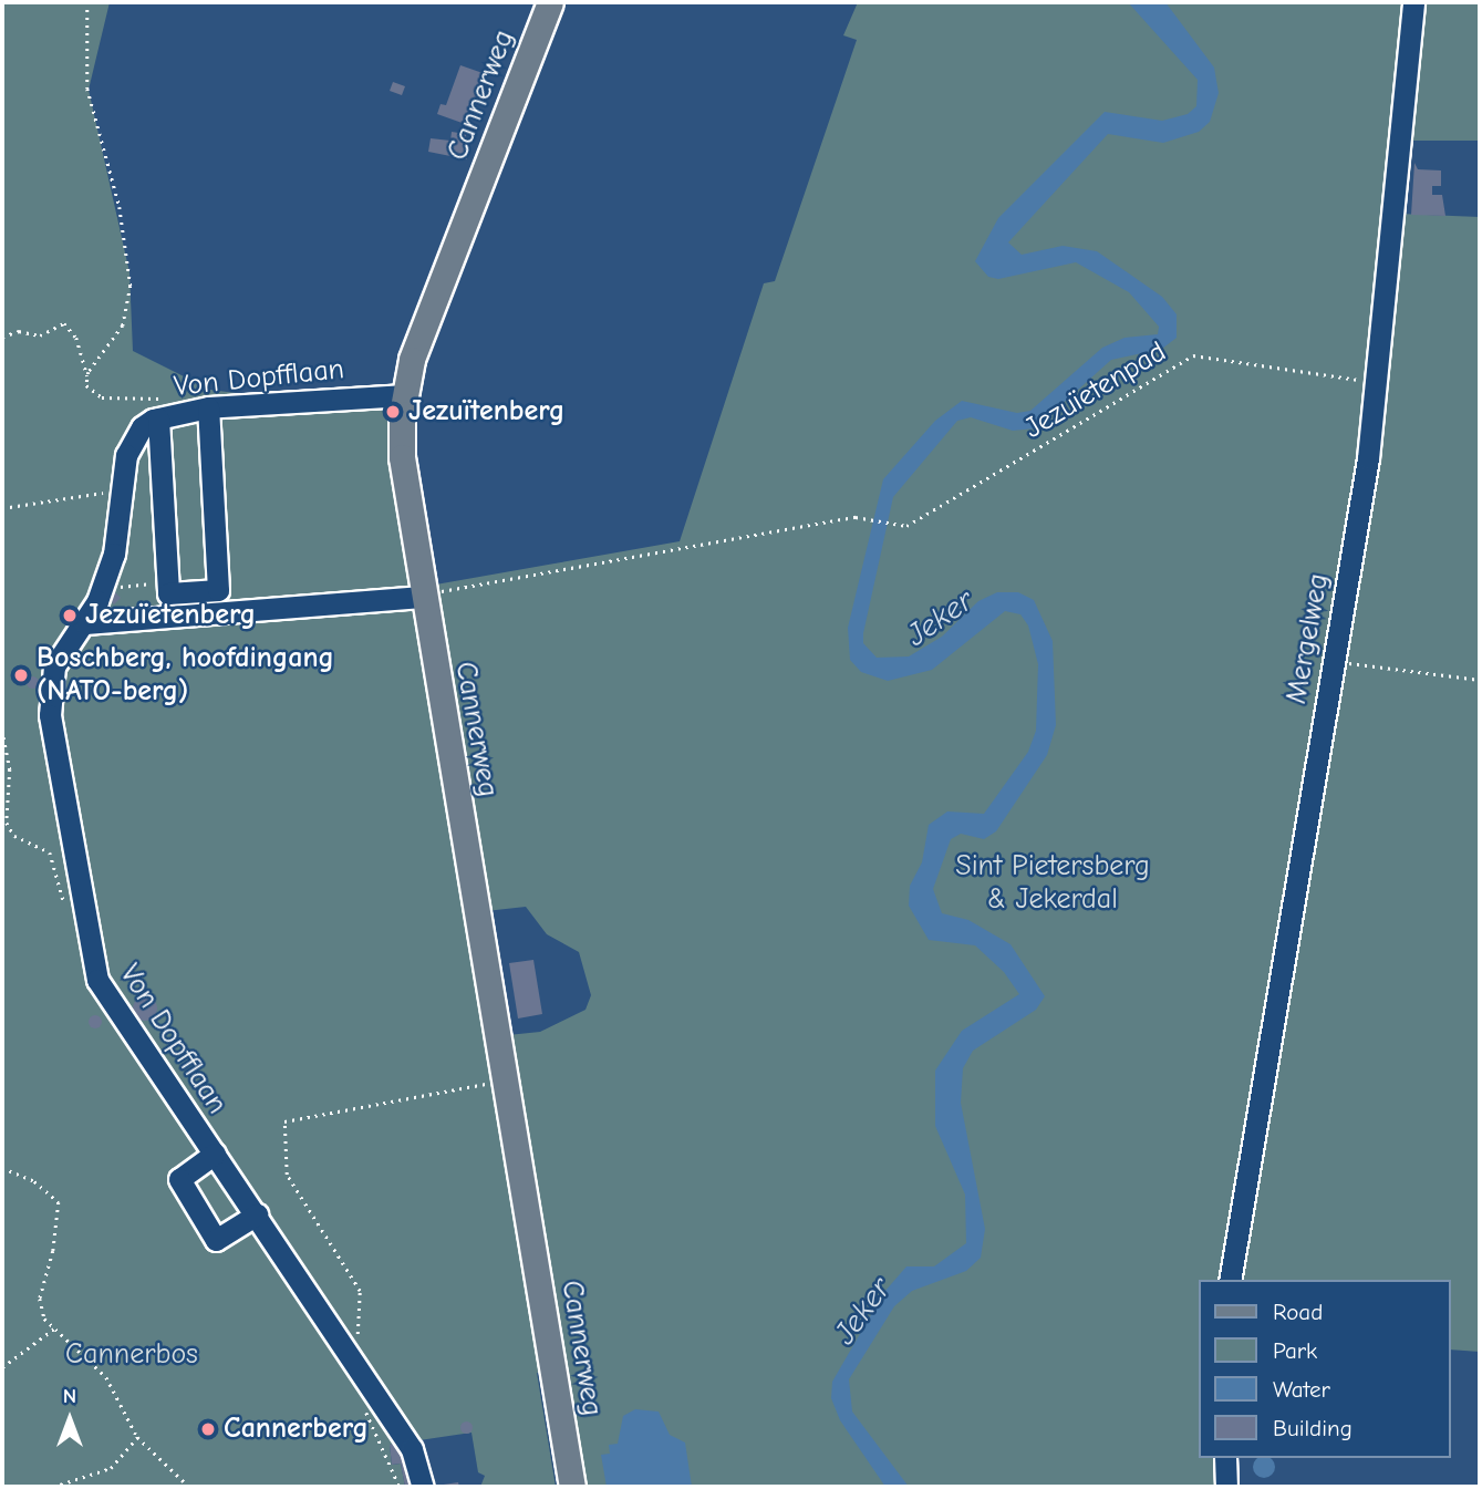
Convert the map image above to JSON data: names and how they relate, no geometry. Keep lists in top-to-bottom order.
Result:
{
  "streets": {
    "main road": ["Cannerweg"],
    "street": ["Von Dopfflaan", "Mergelweg"],
    "path": ["Jezuïetenpad"]
  },
  "crossings": [
    ["Cannerweg", "Von Dopfflaan"],
    ["Cannerweg", "Jezuïetenpad"],
    ["Jezuïetenpad", "Mergelweg"]
  ],
  "water": ["Jeker"],
  "parks": ["Sint Pietersberg & Jekerdal", "Cannerbos"],
  "places": [
    "Jezuïtenberg",
    "Jezuïetenberg",
    "Boschberg, hoofdingang (NATO-berg)",
    "Cannerberg"
  ],
  "legend": [
    "Road",
    "Park",
    "Water",
    "Building"
  ],
  "north": "top"
}
